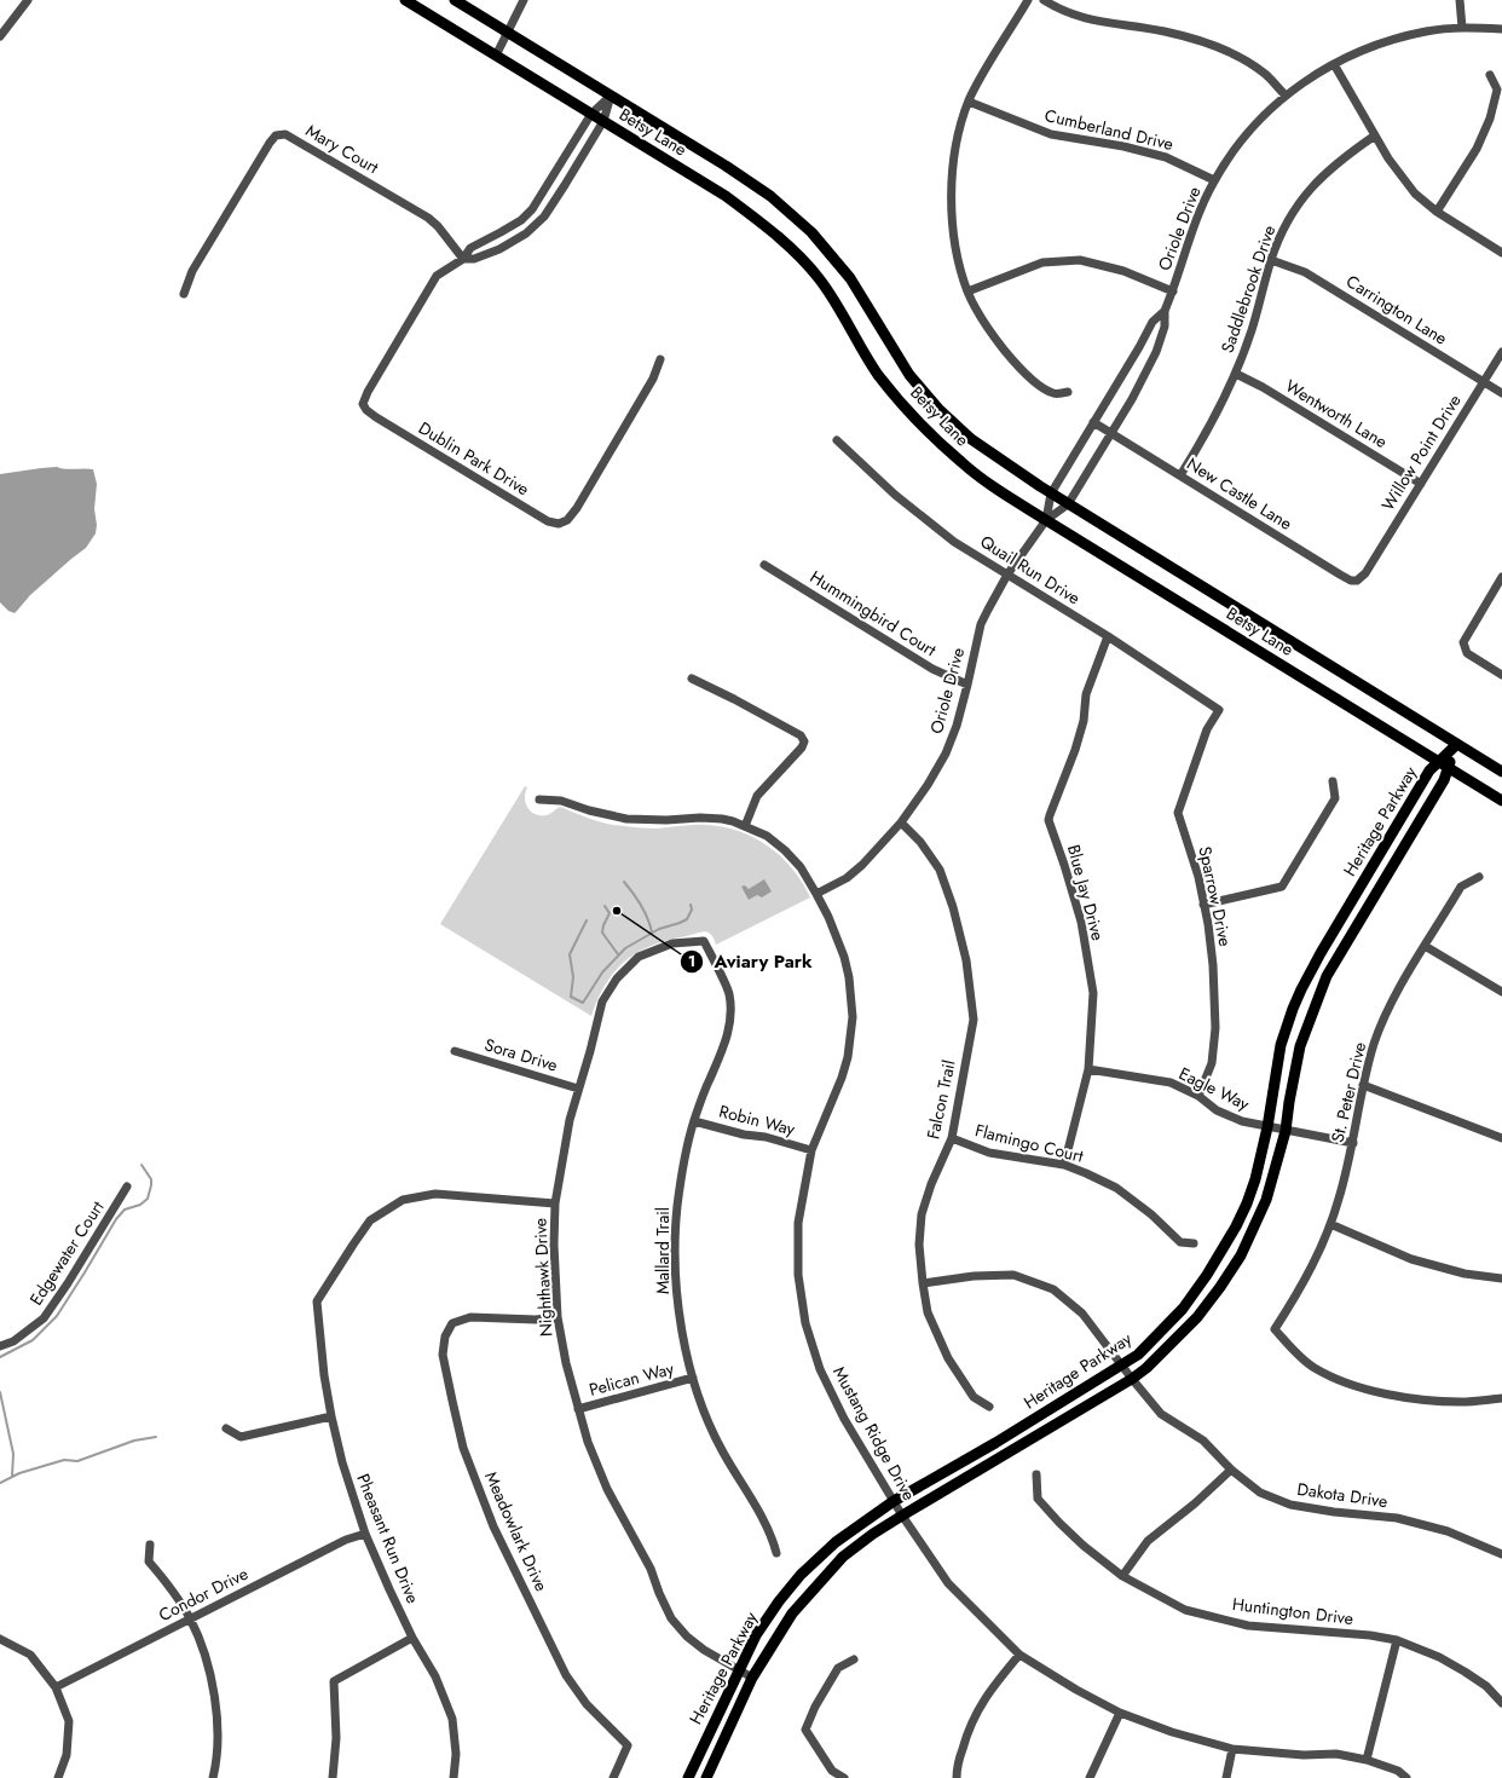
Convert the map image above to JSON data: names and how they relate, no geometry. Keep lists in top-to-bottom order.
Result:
{
  "streets": {
    "main road": ["Betsy Lane", "Heritage Parkway"],
    "street": [
      "Cumberland Drive",
      "Mary Court",
      "Oriole Drive",
      "Saddlebrook Drive",
      "Carrington Lane",
      "Wentworth Lane",
      "Willow Point Drive",
      "Dublin Park Drive",
      "New Castle Lane",
      "Quail Run Drive",
      "Hummingbird Court",
      "Blue Jay Drive",
      "Sparrow Drive",
      "Sora Drive",
      "Eagle Way",
      "St. Peter Drive",
      "Falcon Trail",
      "Robin Way",
      "Flamingo Court",
      "Mallard Trail",
      "Edgewater Court",
      "Nighthawk Drive",
      "Pelican Way",
      "Mustang Ridge Drive",
      "Dakota Drive",
      "Meadowlark Drive",
      "Pheasant Run Drive",
      "Condor Drive",
      "Huntington Drive"
    ]
  },
  "crossings": [
    ["Cumberland Drive", "Oriole Drive"],
    ["Betsy Lane", "Oriole Drive"],
    ["Betsy Lane", "Dublin Park Drive"],
    ["Betsy Lane", "Heritage Parkway"],
    ["Mary Court", "Dublin Park Drive"],
    ["Oriole Drive", "New Castle Lane"],
    ["Oriole Drive", "Quail Run Drive"],
    ["Oriole Drive", "Hummingbird Court"],
    ["Oriole Drive", "Falcon Trail"],
    ["Oriole Drive", "Mustang Ridge Drive"],
    ["Saddlebrook Drive", "Carrington Lane"],
    ["Saddlebrook Drive", "Wentworth Lane"],
    ["Saddlebrook Drive", "New Castle Lane"],
    ["Carrington Lane", "Willow Point Drive"],
    ["Wentworth Lane", "Willow Point Drive"],
    ["Willow Point Drive", "New Castle Lane"],
    ["Quail Run Drive", "Blue Jay Drive"],
    ["Quail Run Drive", "Sparrow Drive"],
    ["Heritage Parkway", "Eagle Way"],
    ["Heritage Parkway", "Nighthawk Drive"],
    ["Heritage Parkway", "Mustang Ridge Drive"],
    ["Heritage Parkway", "Dakota Drive"],
    ["Blue Jay Drive", "Eagle Way"],
    ["Blue Jay Drive", "Flamingo Court"],
    ["Sparrow Drive", "Eagle Way"],
    ["Sora Drive", "Nighthawk Drive"],
    ["Eagle Way", "St. Peter Drive"],
    ["Falcon Trail", "Flamingo Court"],
    ["Falcon Trail", "Dakota Drive"],
    ["Robin Way", "Mallard Trail"],
    ["Robin Way", "Mustang Ridge Drive"],
    ["Mallard Trail", "Nighthawk Drive"],
    ["Mallard Trail", "Pelican Way"],
    ["Nighthawk Drive", "Pelican Way"],
    ["Nighthawk Drive", "Meadowlark Drive"],
    ["Nighthawk Drive", "Pheasant Run Drive"],
    ["Pheasant Run Drive", "Condor Drive"]
  ],
  "places": ["Aviary Park"]
}
